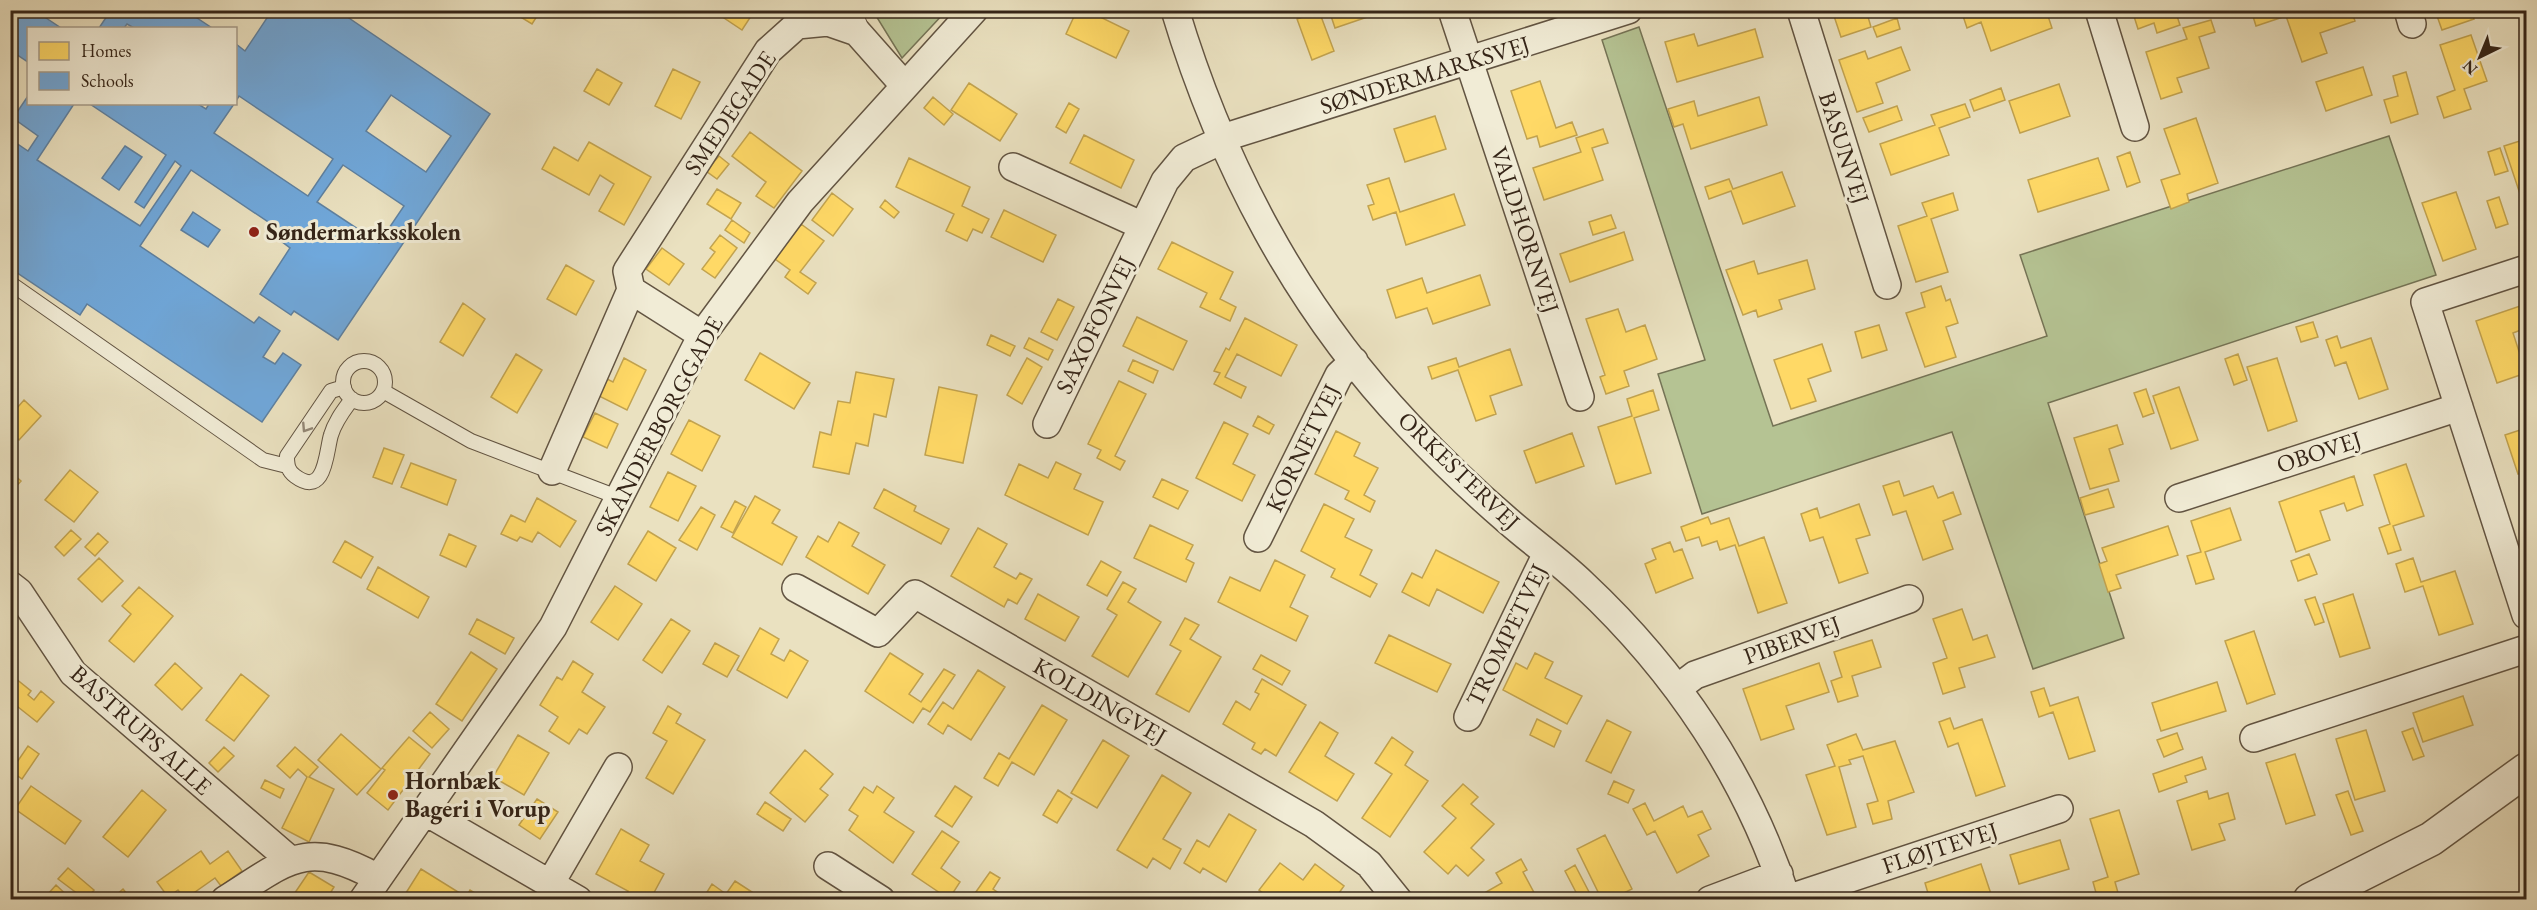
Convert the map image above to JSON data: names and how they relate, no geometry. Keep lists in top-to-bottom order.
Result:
{
  "streets": {
    "street": [
      "SØNDERMARKSVEJ",
      "SMEDEGADE",
      "BASUNVEJ",
      "VALDHORNVEJ",
      "SAXOFONVEJ",
      "SKANDERBORGGADE",
      "KORNETVEJ",
      "OBOVEJ",
      "ORKESTERVEJ",
      "TROMPETVEJ",
      "PIBERVEJ",
      "KOLDINGVEJ",
      "BASTRUPS ALLE",
      "FLØJTEVEJ"
    ]
  },
  "crossings": [
    ["SØNDERMARKSVEJ", "VALDHORNVEJ"],
    ["SØNDERMARKSVEJ", "SAXOFONVEJ"],
    ["SØNDERMARKSVEJ", "ORKESTERVEJ"],
    ["SMEDEGADE", "SKANDERBORGGADE"],
    ["SAXOFONVEJ", "ORKESTERVEJ"],
    ["KORNETVEJ", "ORKESTERVEJ"],
    ["ORKESTERVEJ", "TROMPETVEJ"],
    ["ORKESTERVEJ", "PIBERVEJ"],
    ["ORKESTERVEJ", "FLØJTEVEJ"]
  ],
  "places": ["Søndermarksskolen", "Hornbæk Bageri i Vorup"],
  "legend": ["Homes", "Schools"],
  "north": "bottom left"
}
